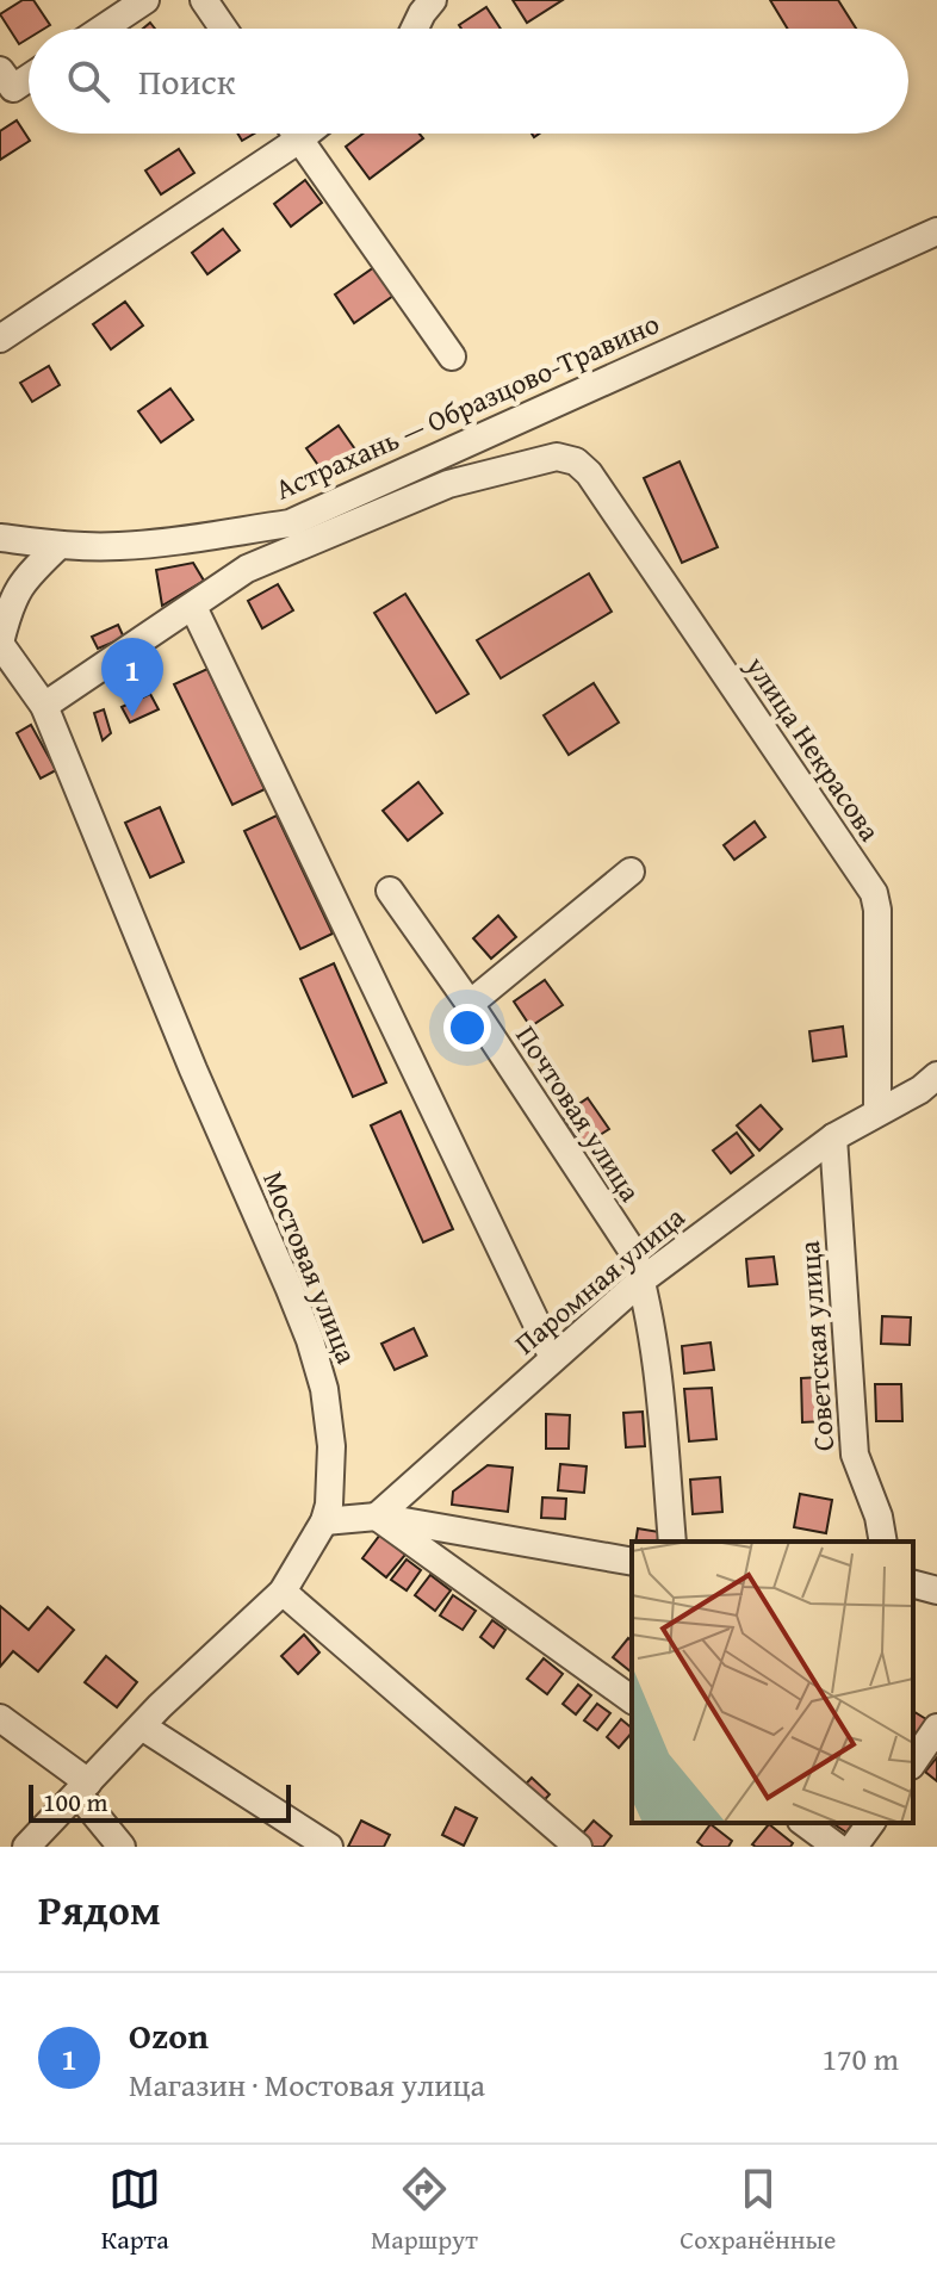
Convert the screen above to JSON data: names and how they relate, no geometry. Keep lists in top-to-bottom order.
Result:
{
  "streets": {
    "street": [
      "Астрахань — Образцово-Травино",
      "улица Некрасова",
      "Почтовая улица",
      "Мостовая улица",
      "Паромная улица",
      "Советская улица"
    ]
  },
  "crossings": [
    ["улица Некрасова", "Паромная улица"],
    ["Почтовая улица", "Паромная улица"],
    ["Паромная улица", "Советская улица"]
  ],
  "scale_bar": "100 m",
  "page": {
    "search": "Поиск",
    "pins": "1",
    "scale": "100 m",
    "heading": "Рядом",
    "list": [
      {
        "mark": "1",
        "name": "Ozon",
        "note": "Магазин · Мостовая улица",
        "value": "170 m"
      }
    ],
    "nav": ["Карта", "Маршрут", "Сохранённые"]
  }
}
